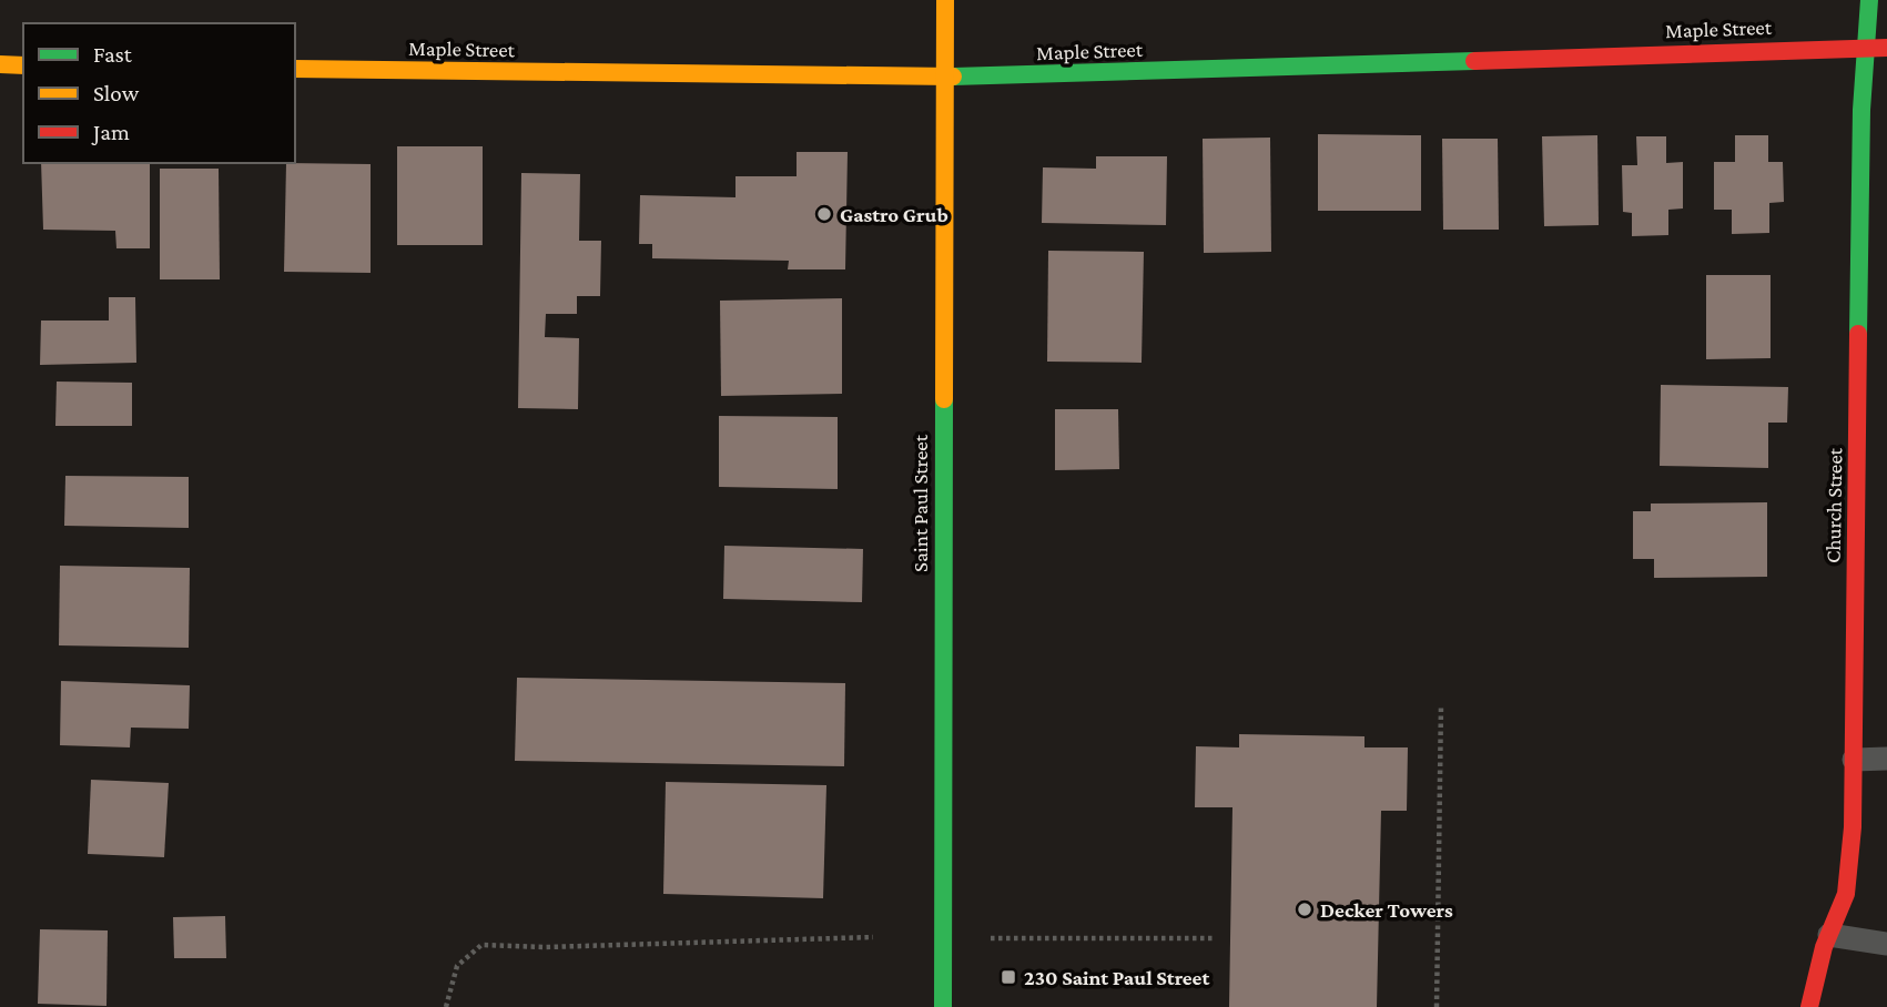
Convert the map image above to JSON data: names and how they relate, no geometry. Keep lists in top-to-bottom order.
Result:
{
  "streets": {
    "street": ["Maple Street", "Saint Paul Street", "Church Street"]
  },
  "crossings": [
    ["Maple Street", "Saint Paul Street"],
    ["Maple Street", "Church Street"]
  ],
  "places": {
    "other": ["Gastro Grub", "Decker Towers"],
    "transit": ["230 Saint Paul Street"]
  },
  "legend": ["Fast", "Slow", "Jam"]
}
